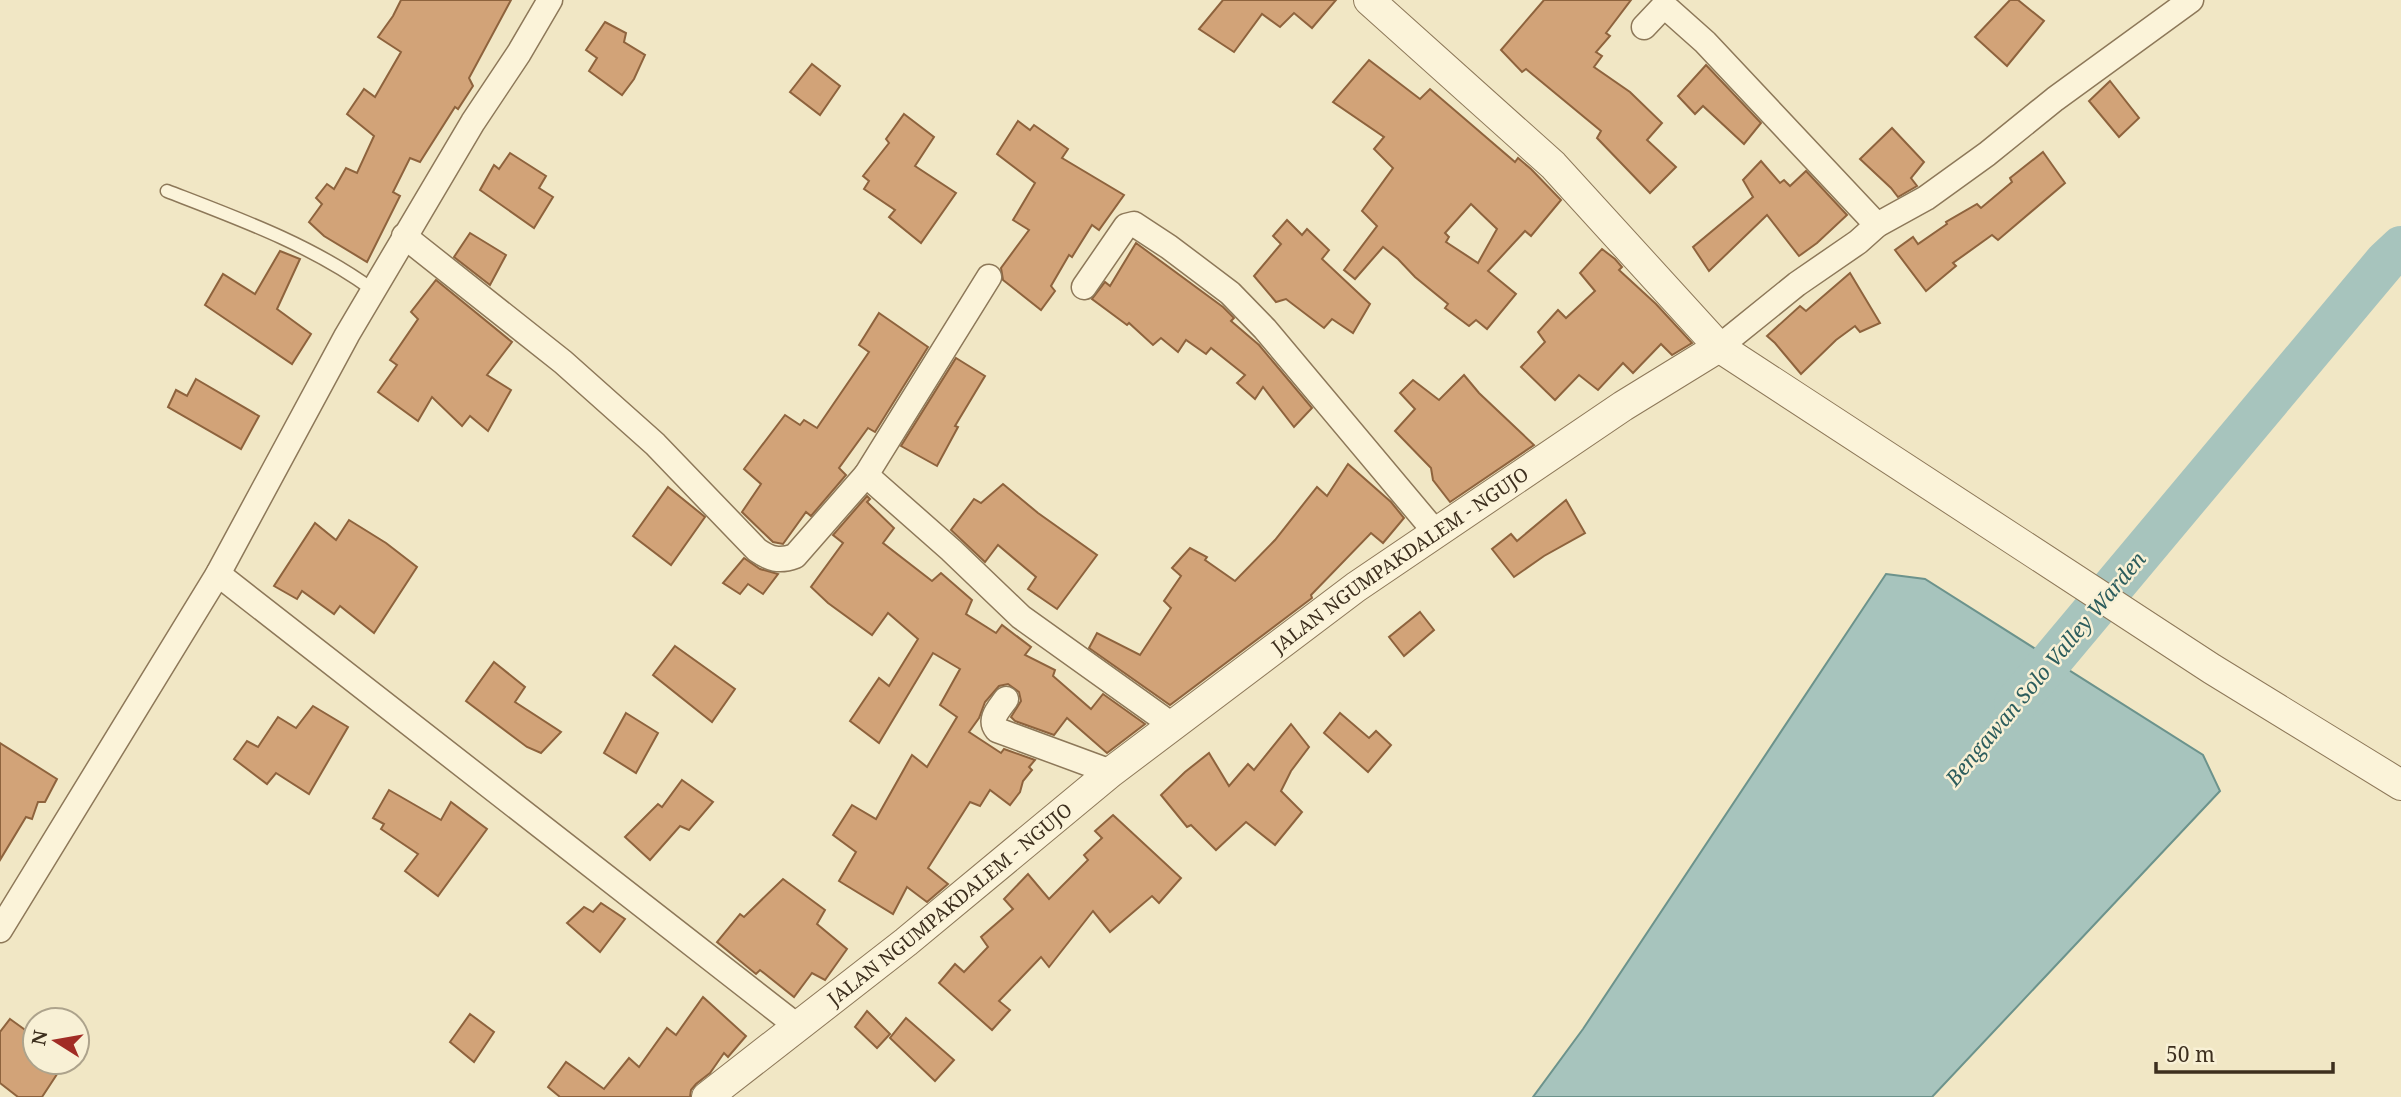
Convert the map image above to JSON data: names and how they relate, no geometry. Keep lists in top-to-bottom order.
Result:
{
  "streets": {
    "street": ["JALAN NGUMPAKDALEM - NGUJO"]
  },
  "water": ["Bengawan Solo Valley Warden"],
  "scale_bar": "50 m",
  "north": "left"
}
